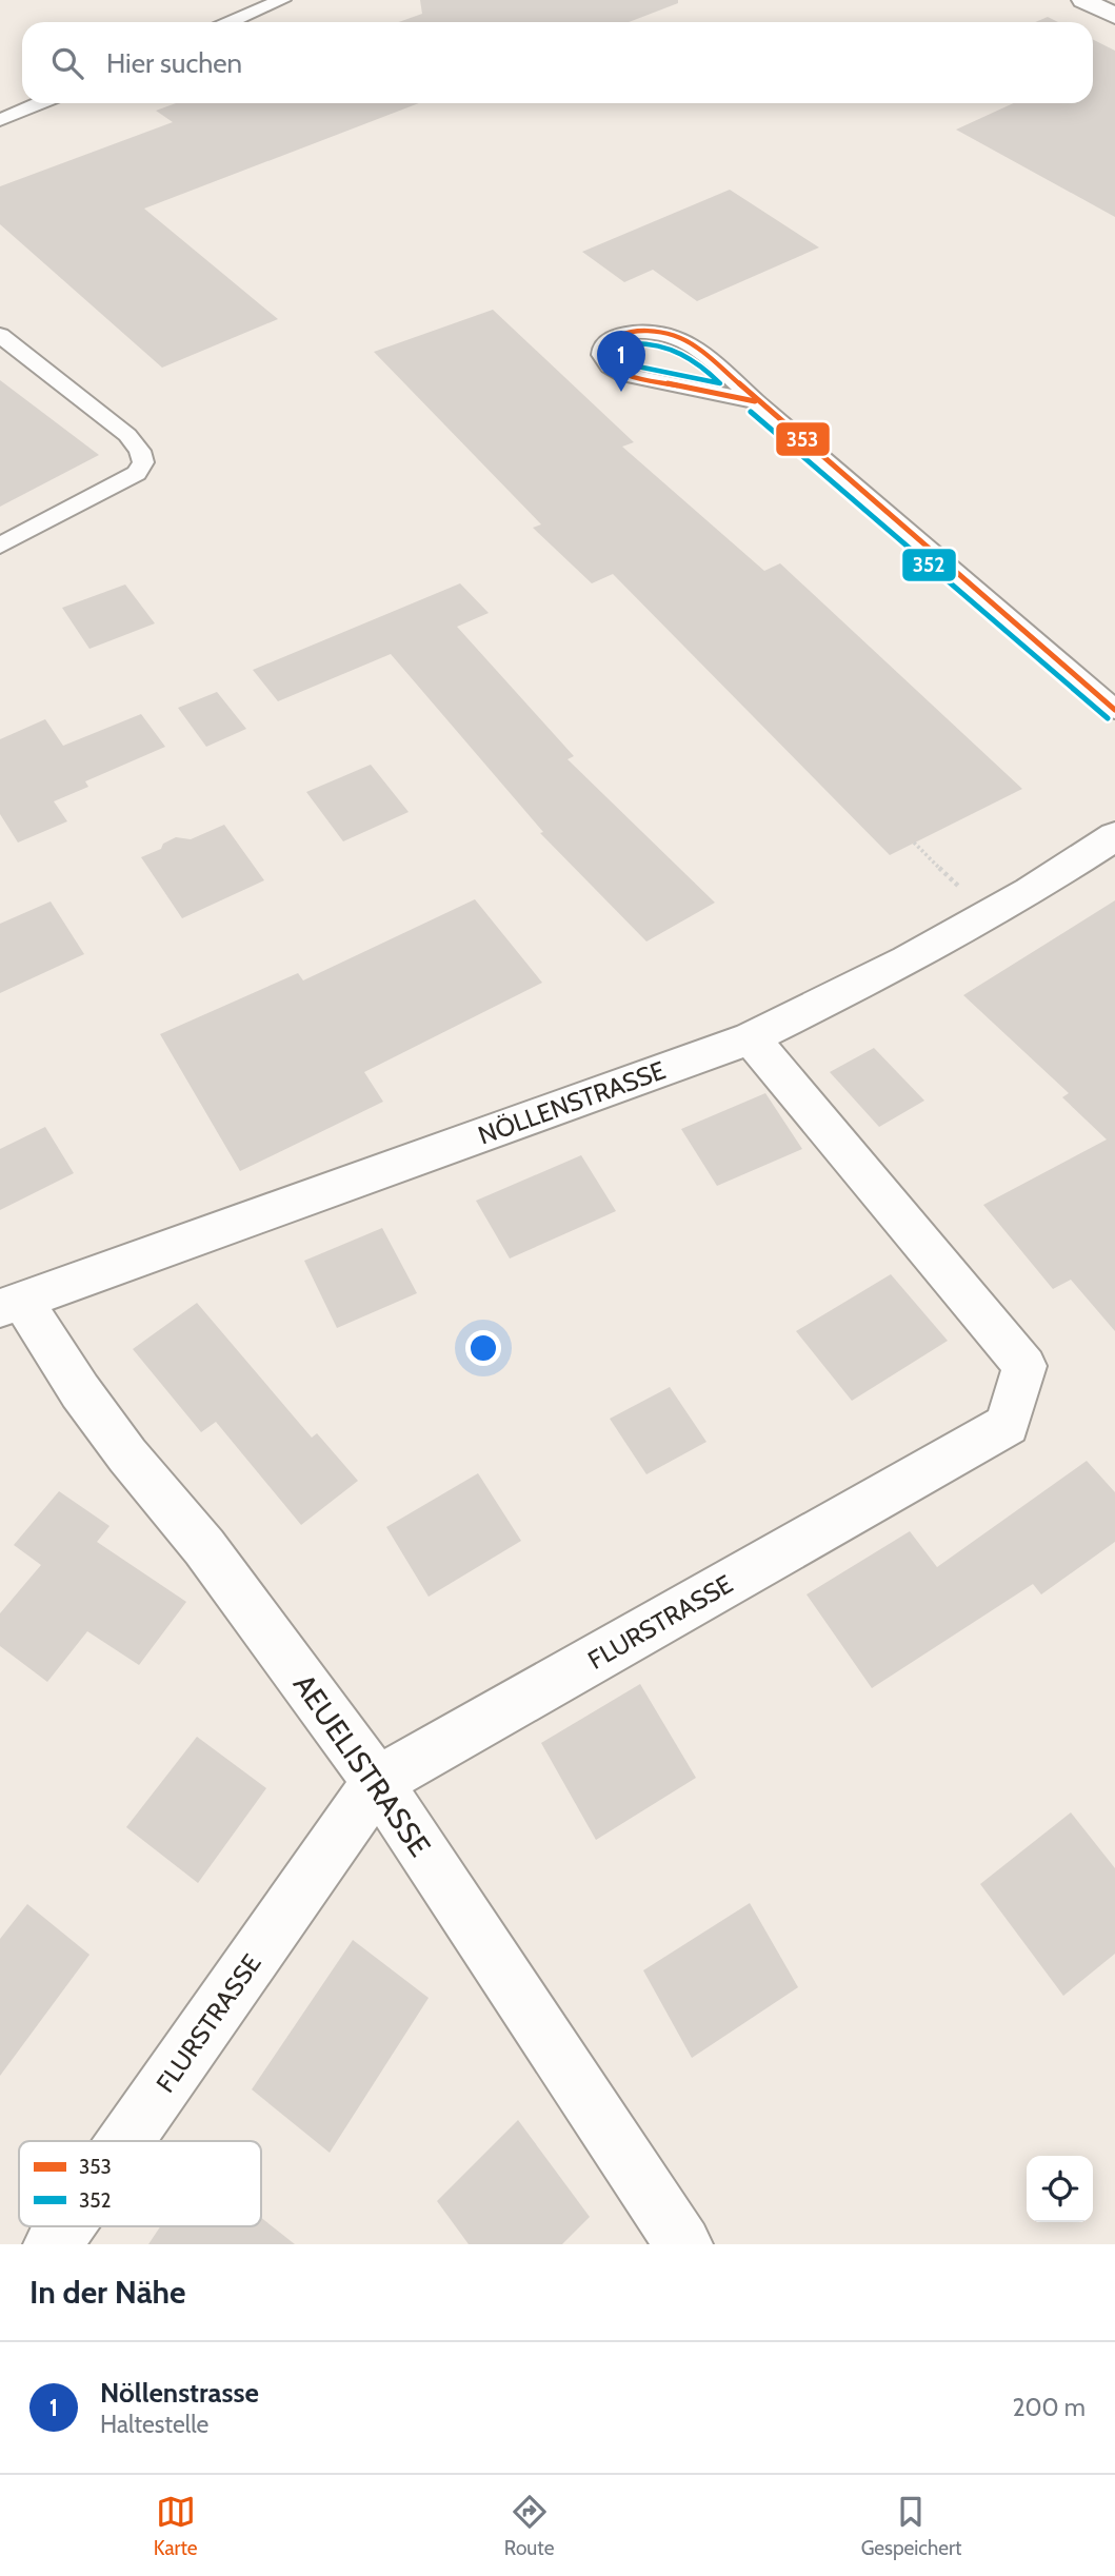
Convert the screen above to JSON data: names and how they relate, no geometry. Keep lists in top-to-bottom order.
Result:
{
  "streets": {
    "street": ["NÖLLENSTRASSE", "FLURSTRASSE", "AEUELISTRASSE"]
  },
  "crossings": [
    ["NÖLLENSTRASSE", "FLURSTRASSE"],
    ["NÖLLENSTRASSE", "AEUELISTRASSE"],
    ["FLURSTRASSE", "AEUELISTRASSE"]
  ],
  "lines": ["transit line 353", "transit line 352"],
  "legend": ["353", "352"],
  "page": {
    "search": "Hier suchen",
    "pins": "1",
    "heading": "In der Nähe",
    "list": [
      {
        "mark": "1",
        "name": "Nöllenstrasse",
        "note": "Haltestelle",
        "value": "200 m"
      }
    ],
    "nav": ["Karte", "Route", "Gespeichert"]
  }
}
